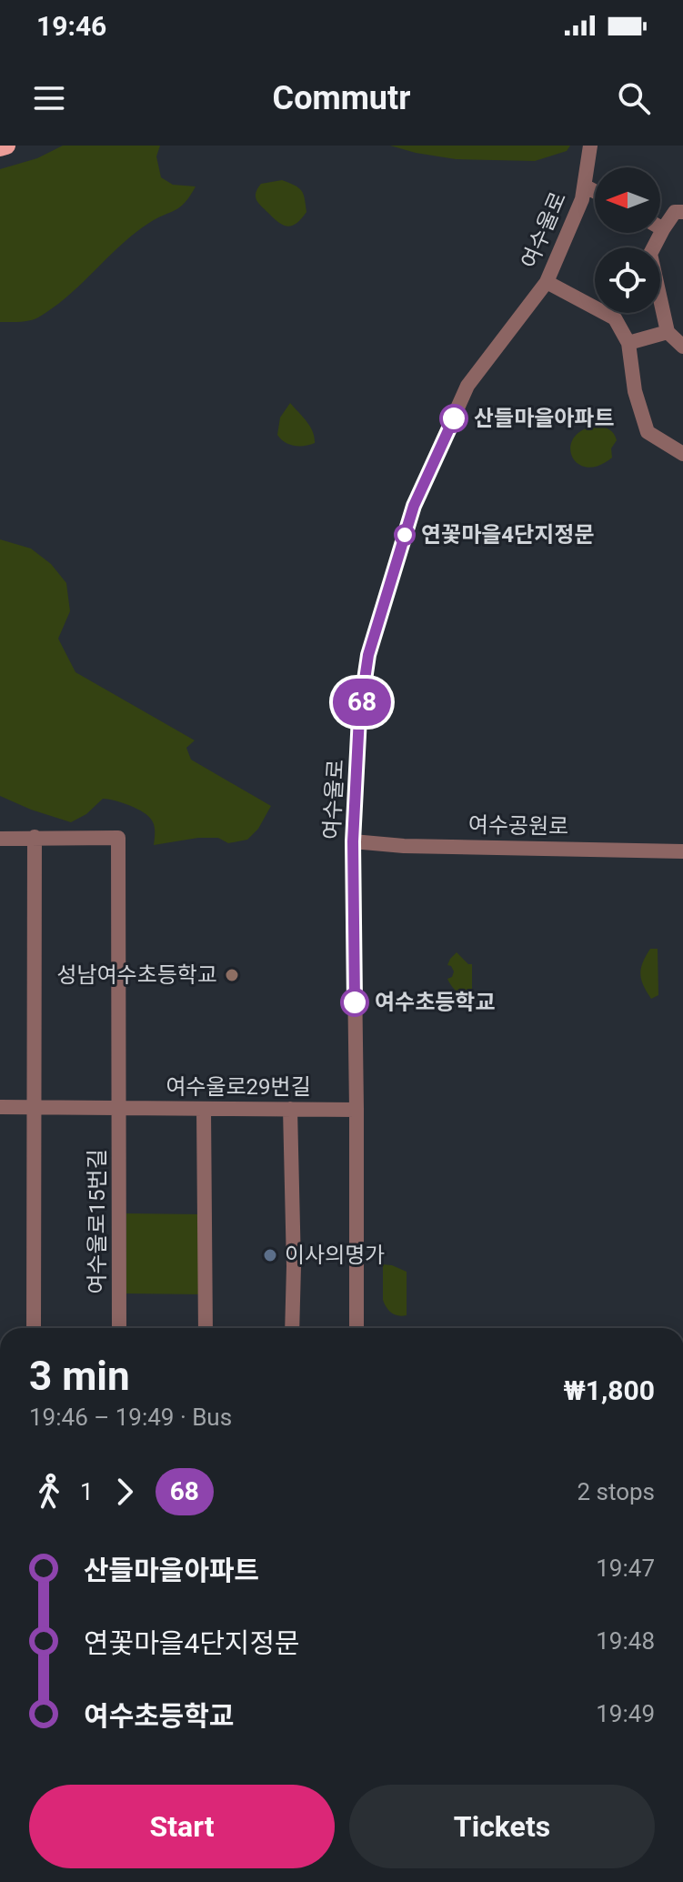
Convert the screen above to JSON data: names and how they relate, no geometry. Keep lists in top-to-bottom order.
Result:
{
  "streets": {
    "street": [
      "여수울로",
      "여수공원로",
      "여수울로29번길",
      "여수울로15번길"
    ]
  },
  "crossings": [
    ["여수울로", "여수공원로"],
    ["여수울로", "여수울로29번길"],
    ["여수울로29번길", "여수울로15번길"]
  ],
  "places": [
    "산들마을아파트",
    "연꽃마을4단지정문",
    "성남여수초등학교",
    "여수초등학교",
    "이사의명가"
  ],
  "lines": ["bus line 68"],
  "north": "left",
  "page": {
    "status": "19:46",
    "header": "Commutr",
    "on_map": "68",
    "heading": ["3 min", "19:46 – 19:49 · Bus", "₩1,800"],
    "legs": ["1", "68", "2 stops"],
    "list": [
      {
        "name": "산들마을아파트",
        "value": "19:47"
      },
      {
        "name": "연꽃마을4단지정문",
        "value": "19:48"
      },
      {
        "name": "여수초등학교",
        "value": "19:49"
      }
    ],
    "buttons": ["Start", "Tickets"]
  }
}
